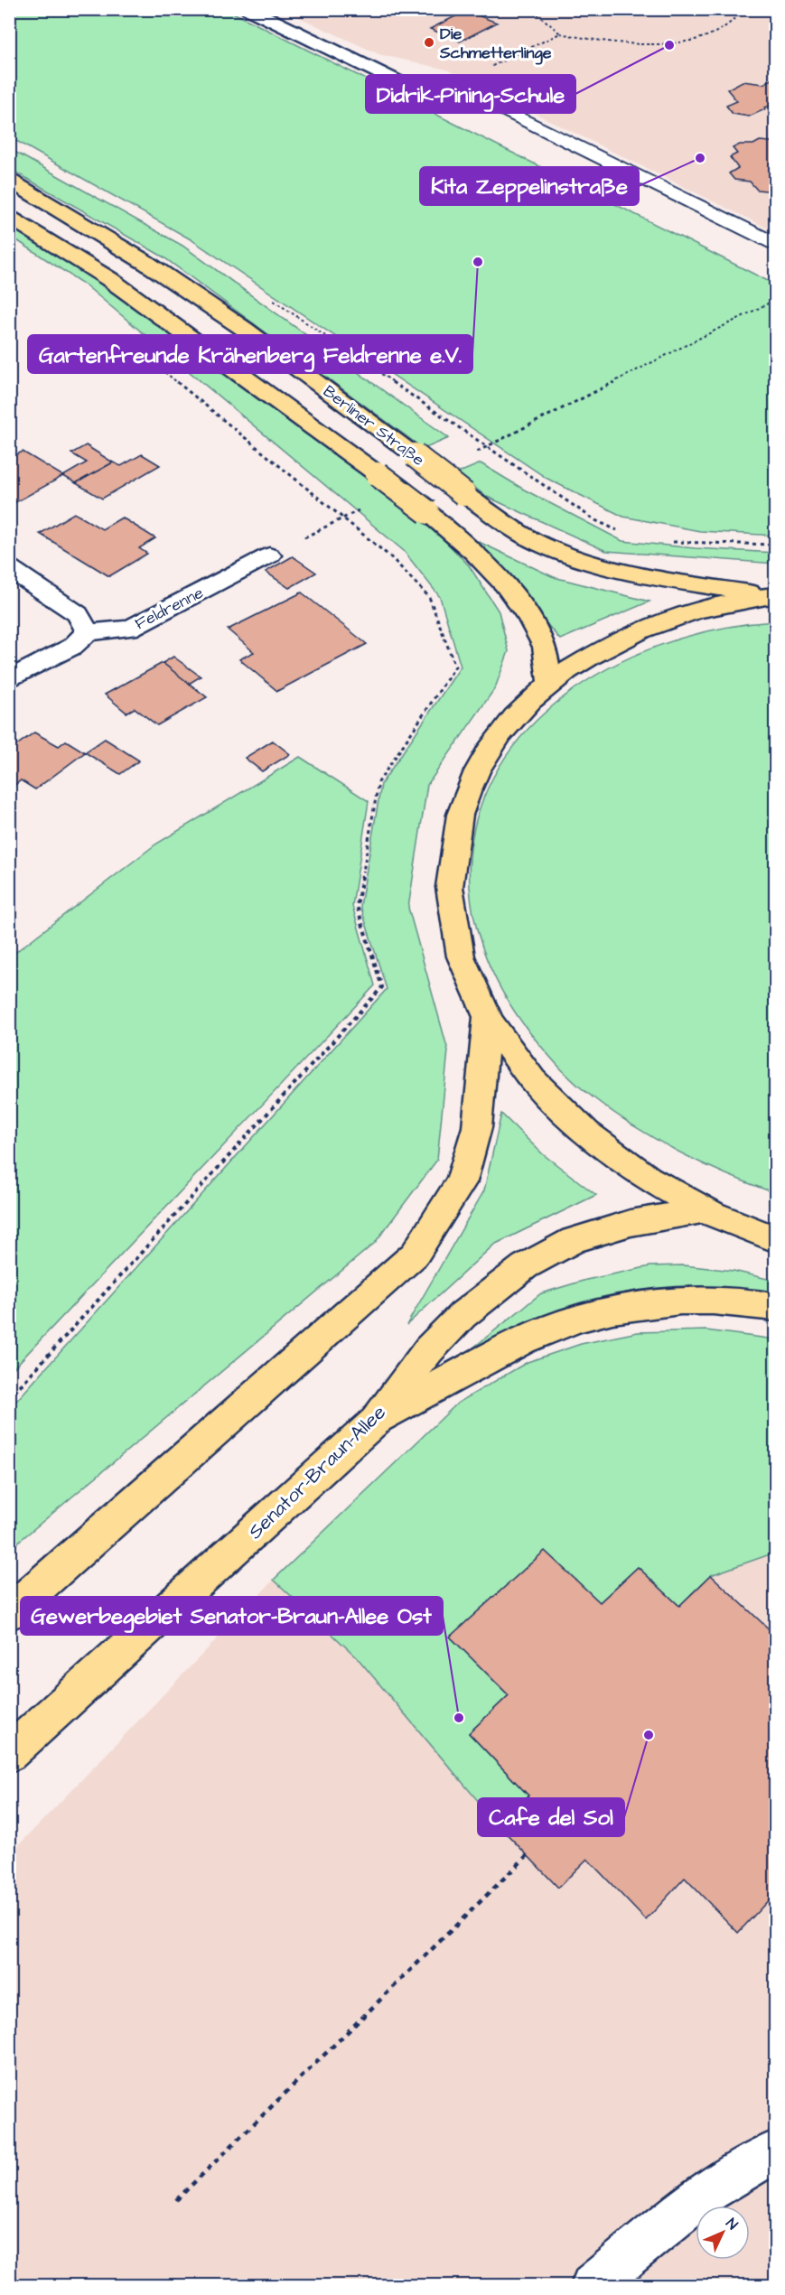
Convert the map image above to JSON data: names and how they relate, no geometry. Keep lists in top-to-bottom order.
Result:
{
  "streets": {
    "main road": ["Berliner Straße", "Senator-Braun-Allee"],
    "street": ["Feldrenne"]
  },
  "places": [
    "Die Schmetterlinge",
    "Didrik-Pining-Schule",
    "Kita Zeppelinstraße",
    "Gartenfreunde Krähenberg Feldrenne e.V.",
    "Gewerbegebiet Senator-Braun-Allee Ost",
    "Cafe del Sol"
  ],
  "north": "top right"
}
